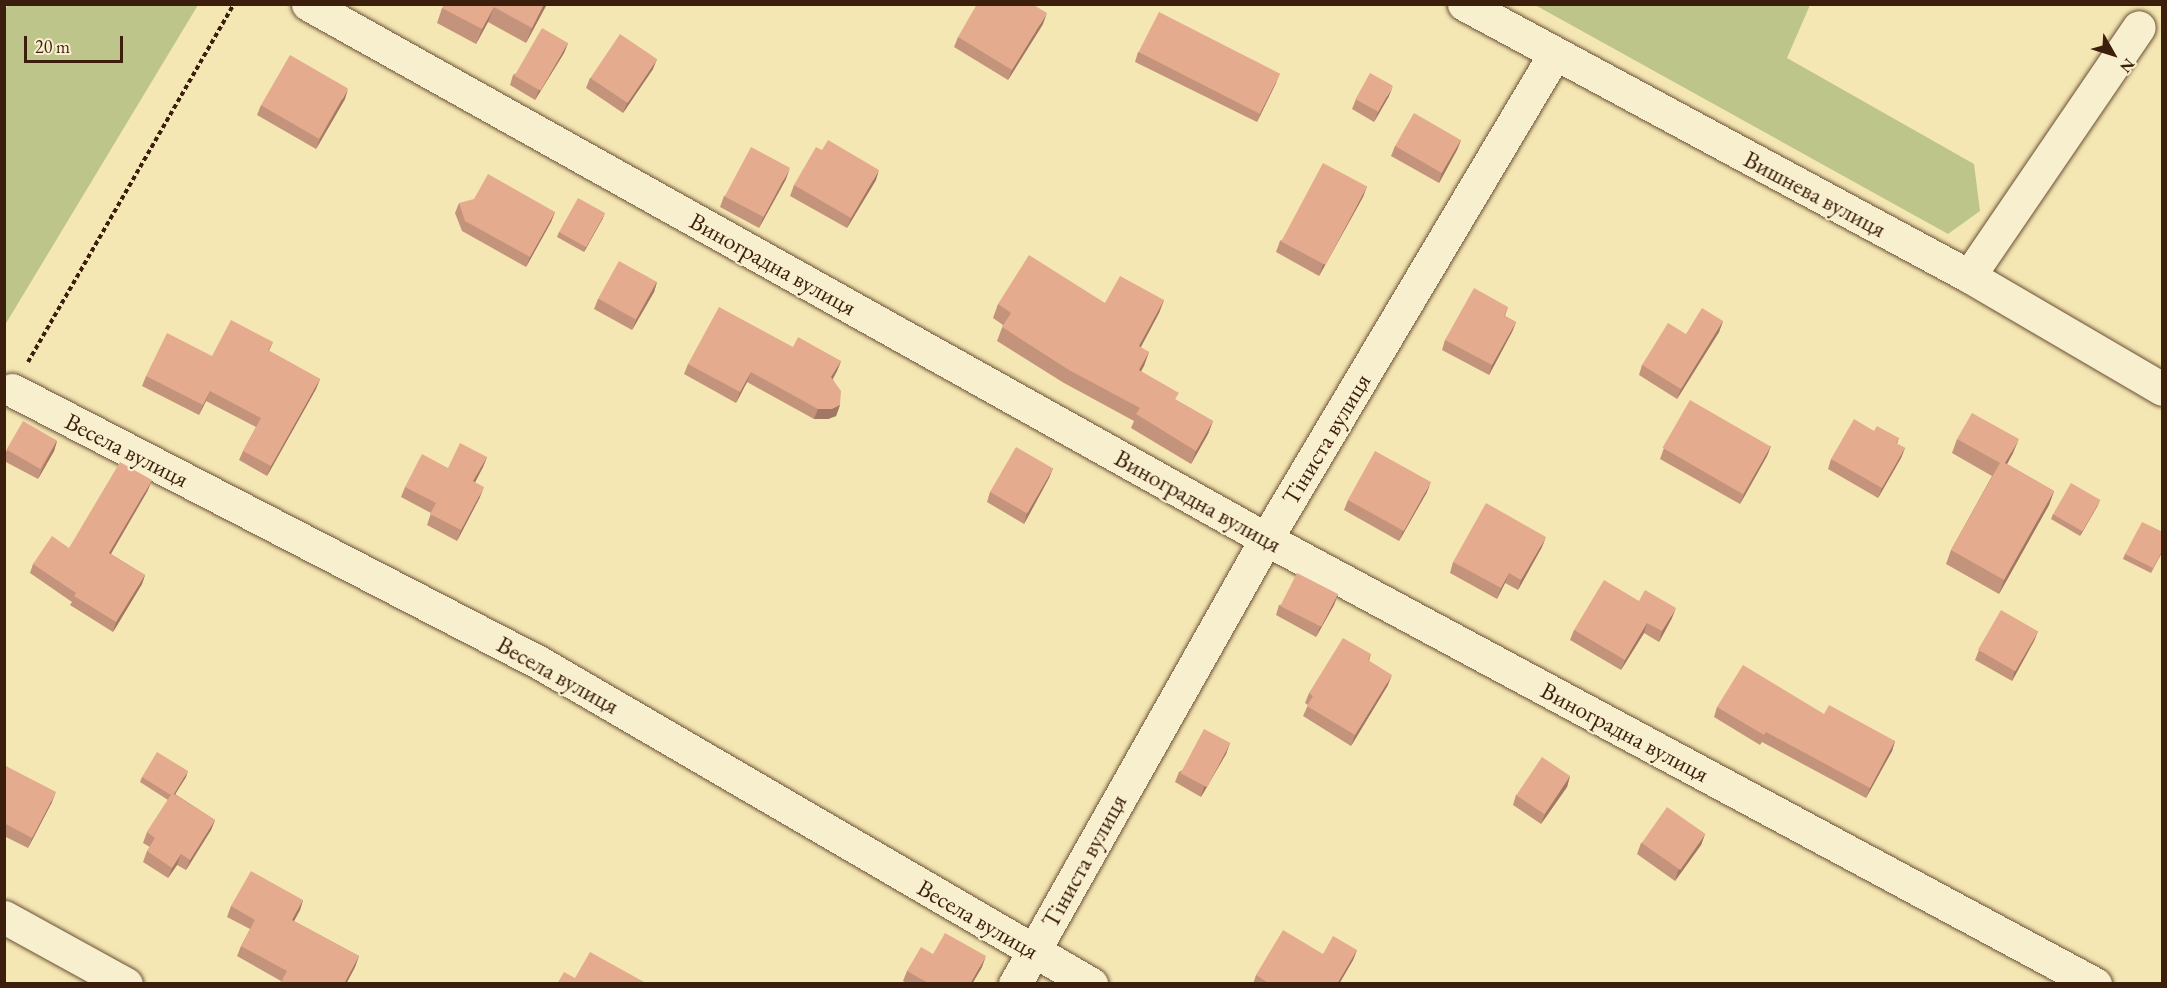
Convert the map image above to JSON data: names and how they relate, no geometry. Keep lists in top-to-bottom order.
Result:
{
  "streets": {
    "street": [
      "Вишнева вулиця",
      "Виноградна вулиця",
      "Тіниста вулиця",
      "Весела вулиця"
    ]
  },
  "crossings": [
    ["Вишнева вулиця", "Тіниста вулиця"],
    ["Виноградна вулиця", "Тіниста вулиця"],
    ["Тіниста вулиця", "Весела вулиця"]
  ],
  "scale_bar": "20 m",
  "north": "bottom right"
}
